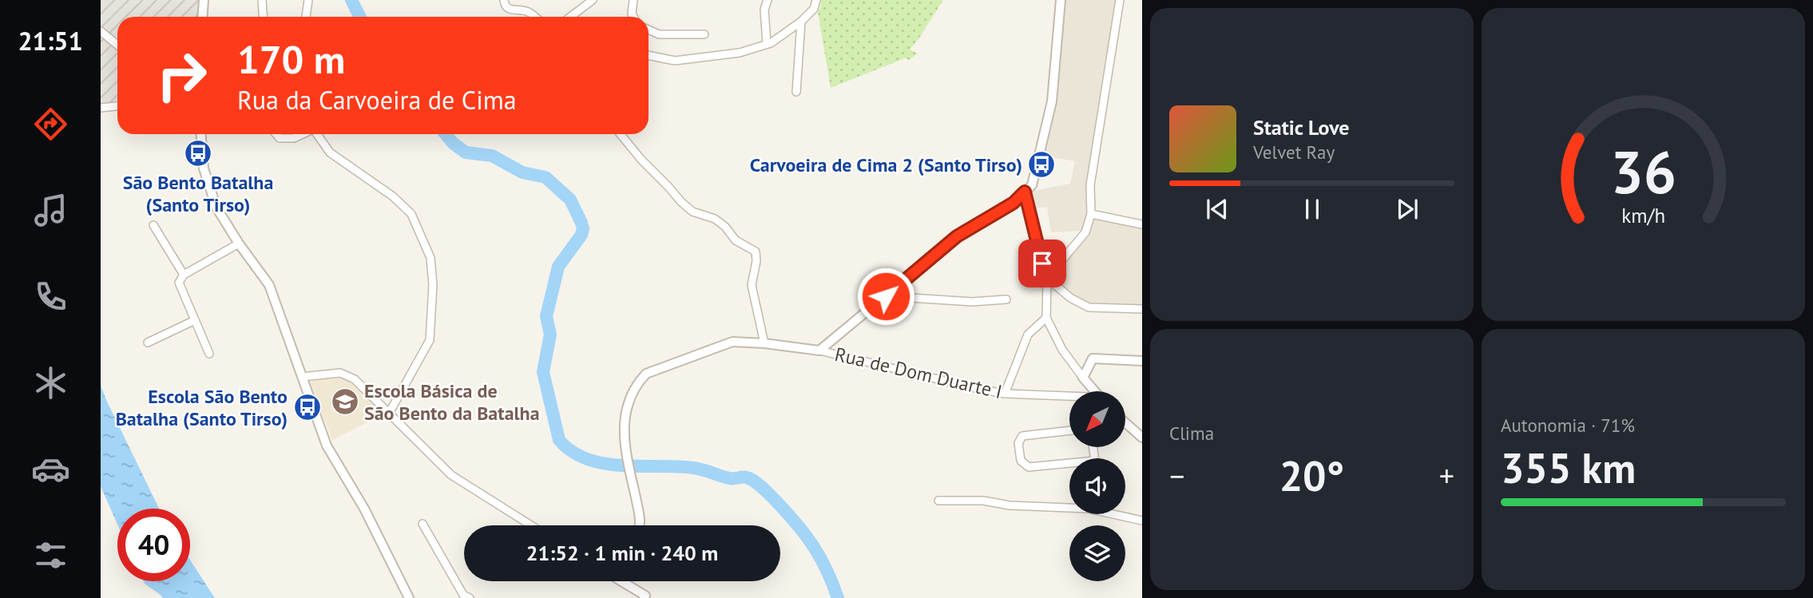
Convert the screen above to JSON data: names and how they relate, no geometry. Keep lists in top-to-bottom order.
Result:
{
  "streets": {
    "street": ["Rua de Dom Duarte I"]
  },
  "places": {
    "bus stop": ["São Bento Batalha (Santo Tirso)", "Carvoeira de Cima 2 (Santo Tirso)", "Escola São Bento Batalha (Santo Tirso)"],
    "school or university": ["Escola Básica de São Bento da Batalha"]
  },
  "north": "bottom left",
  "page": {
    "tabs": "21:51",
    "turn": ["170 m", "Rua da Carvoeira de Cima"],
    "song": ["Static Love", "Velvet Ray"],
    "tile": [
      "Clima",
      ["Autonomia · 71%", "355 km"]
    ],
    "heat": ["−", "20°", "+"],
    "limit": "40",
    "trip": "21:52 · 1 min · 240 m",
    "gauge": ["36", "km/h"]
  }
}
